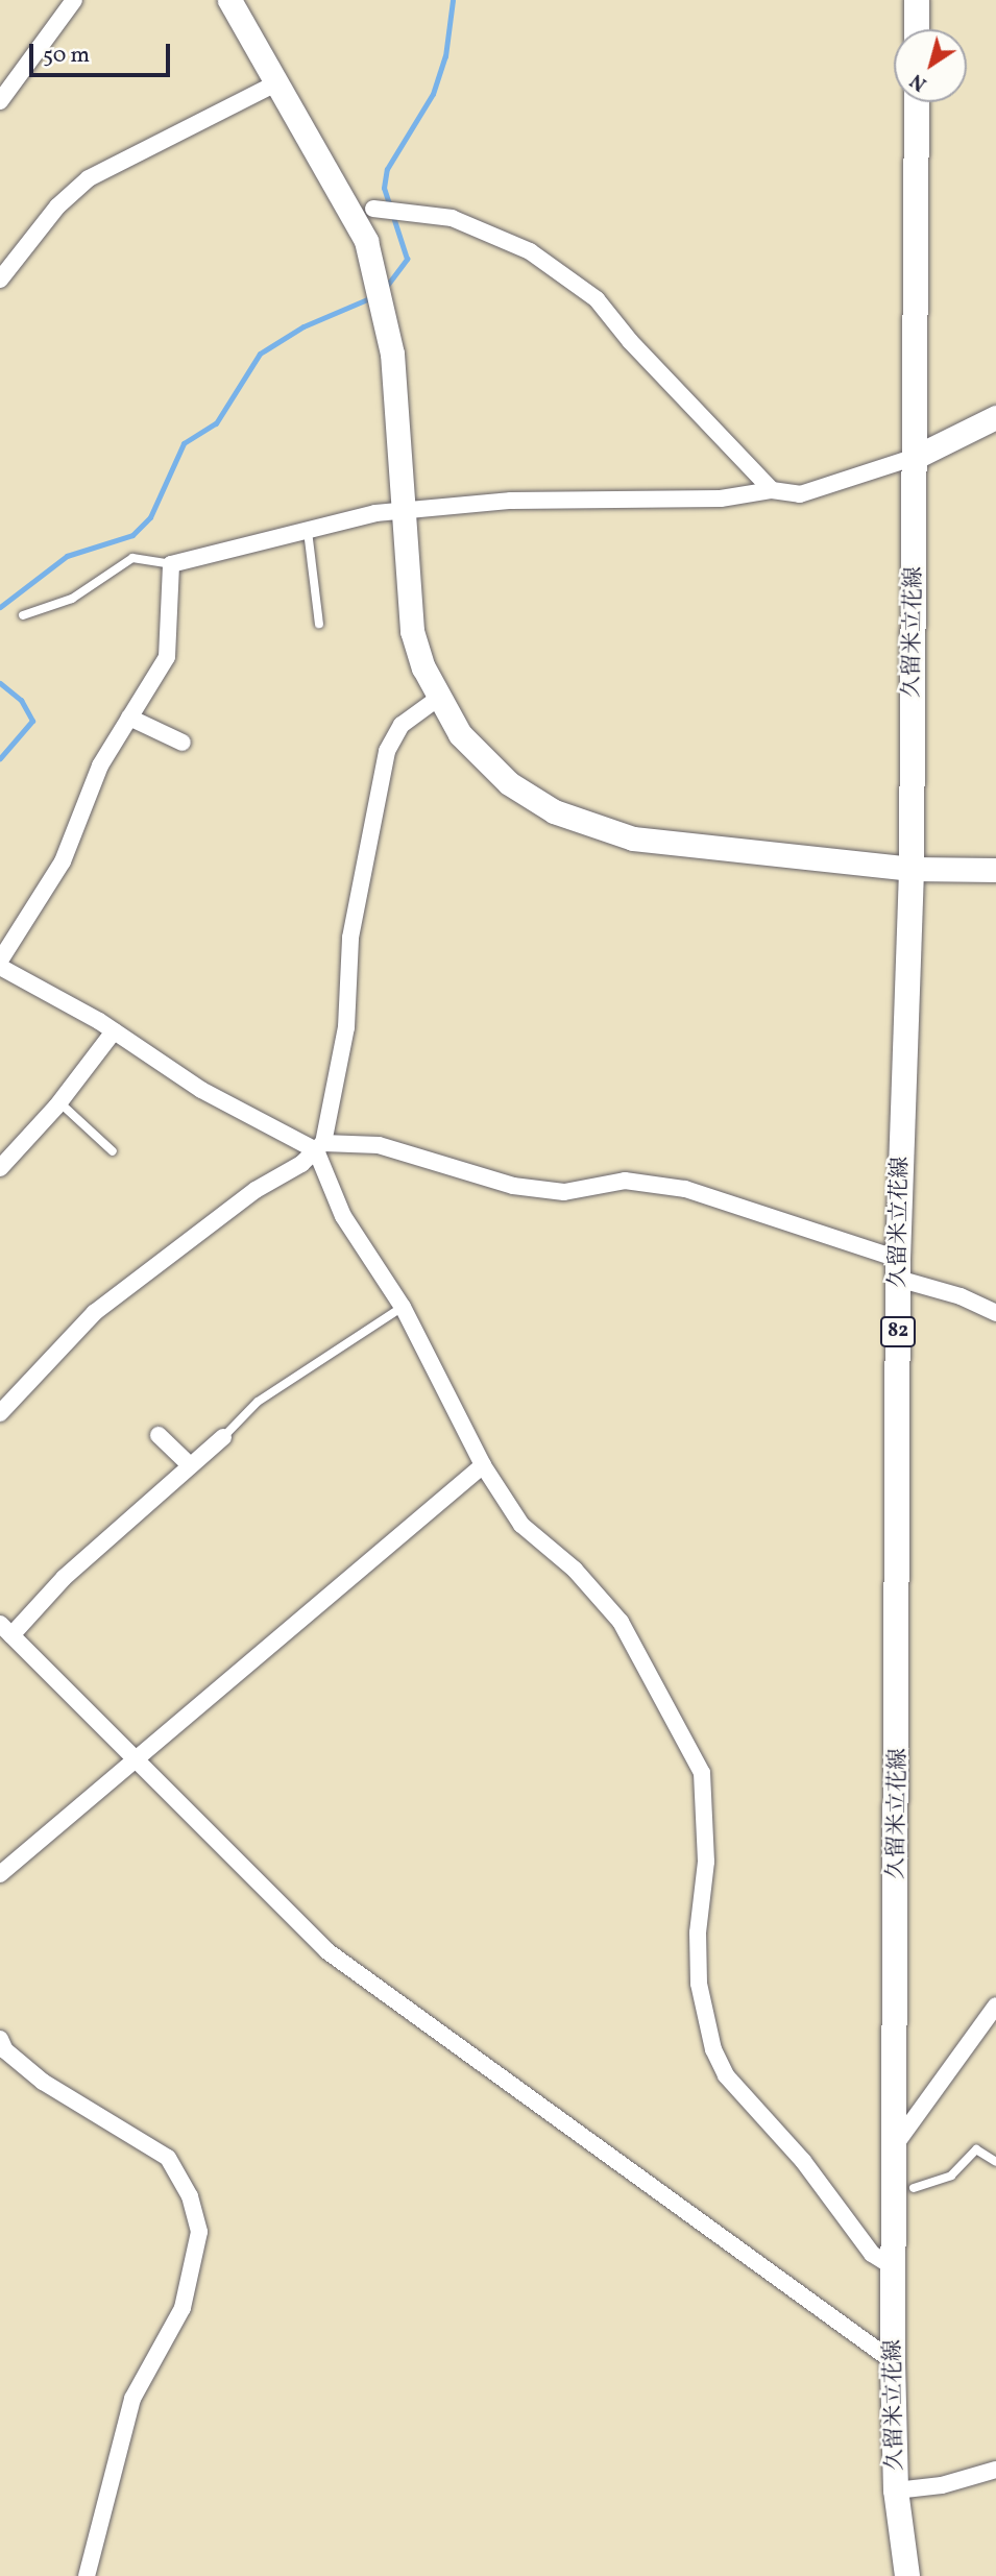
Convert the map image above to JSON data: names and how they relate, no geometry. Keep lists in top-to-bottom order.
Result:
{
  "streets": {
    "main road": ["久留米立花線", "82"]
  },
  "scale_bar": "50 m",
  "north": "bottom left"
}
